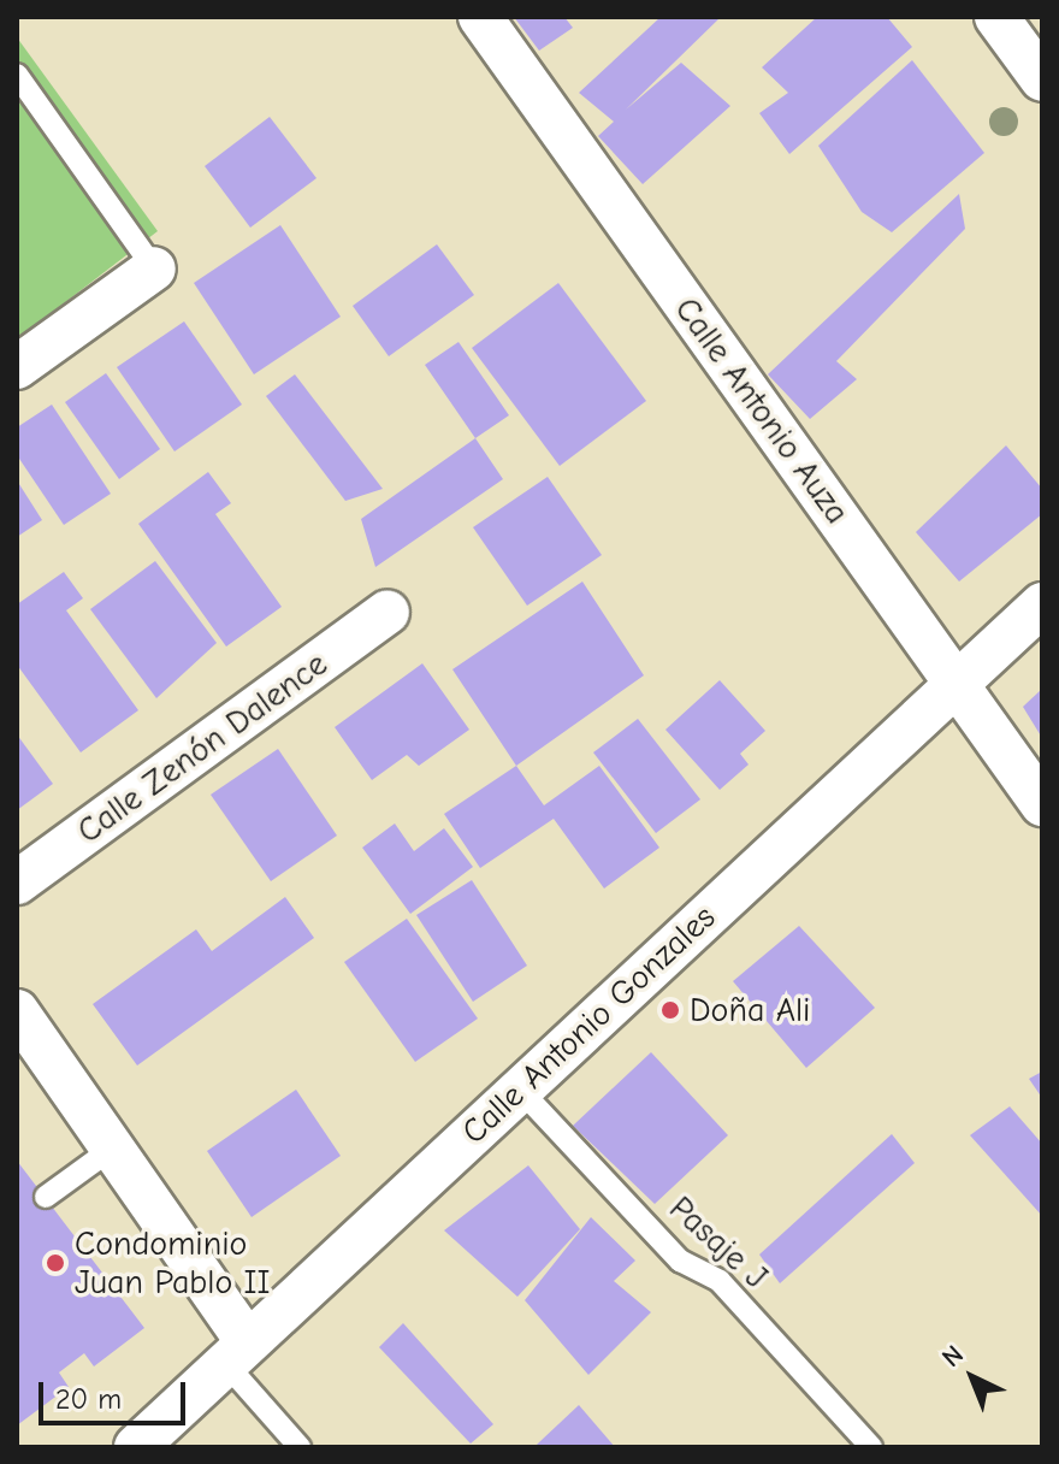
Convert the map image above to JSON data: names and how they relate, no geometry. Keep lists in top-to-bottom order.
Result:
{
  "streets": {
    "street": ["Calle Antonio Auza", "Calle Zenón Dalence", "Calle Antonio Gonzales"],
    "lane": ["Pasaje J"]
  },
  "crossings": [
    ["Calle Antonio Auza", "Calle Antonio Gonzales"],
    ["Calle Antonio Gonzales", "Pasaje J"]
  ],
  "places": ["Doña Ali", "Condominio Juan Pablo II"],
  "scale_bar": "20 m",
  "north": "top left"
}
